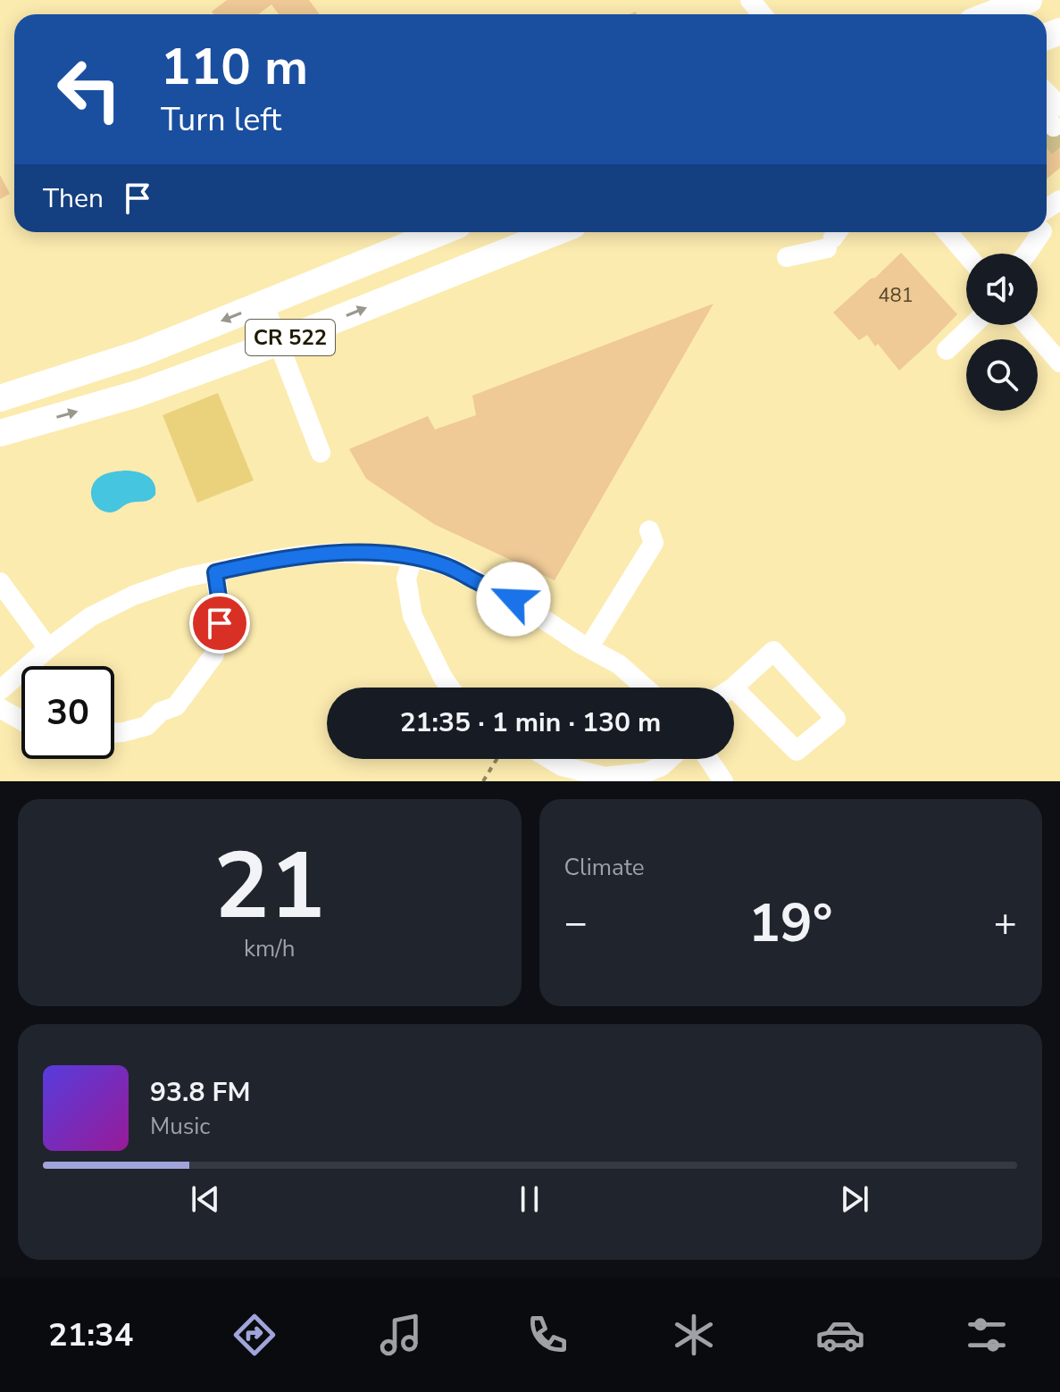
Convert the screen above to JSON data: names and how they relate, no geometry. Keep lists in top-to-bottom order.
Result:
{
  "streets": {
    "main road": ["CR 522"]
  },
  "house_numbers": ["481"],
  "page": {
    "turn": ["110 m", "Turn left"],
    "then": "Then",
    "limit": "30",
    "trip": "21:35 · 1 min · 130 m",
    "tile": [
      ["21", "km/h"],
      "Climate"
    ],
    "heat": ["−", "19°", "+"],
    "song": ["93.8 FM", "Music"],
    "tabs": "21:34"
  }
}
